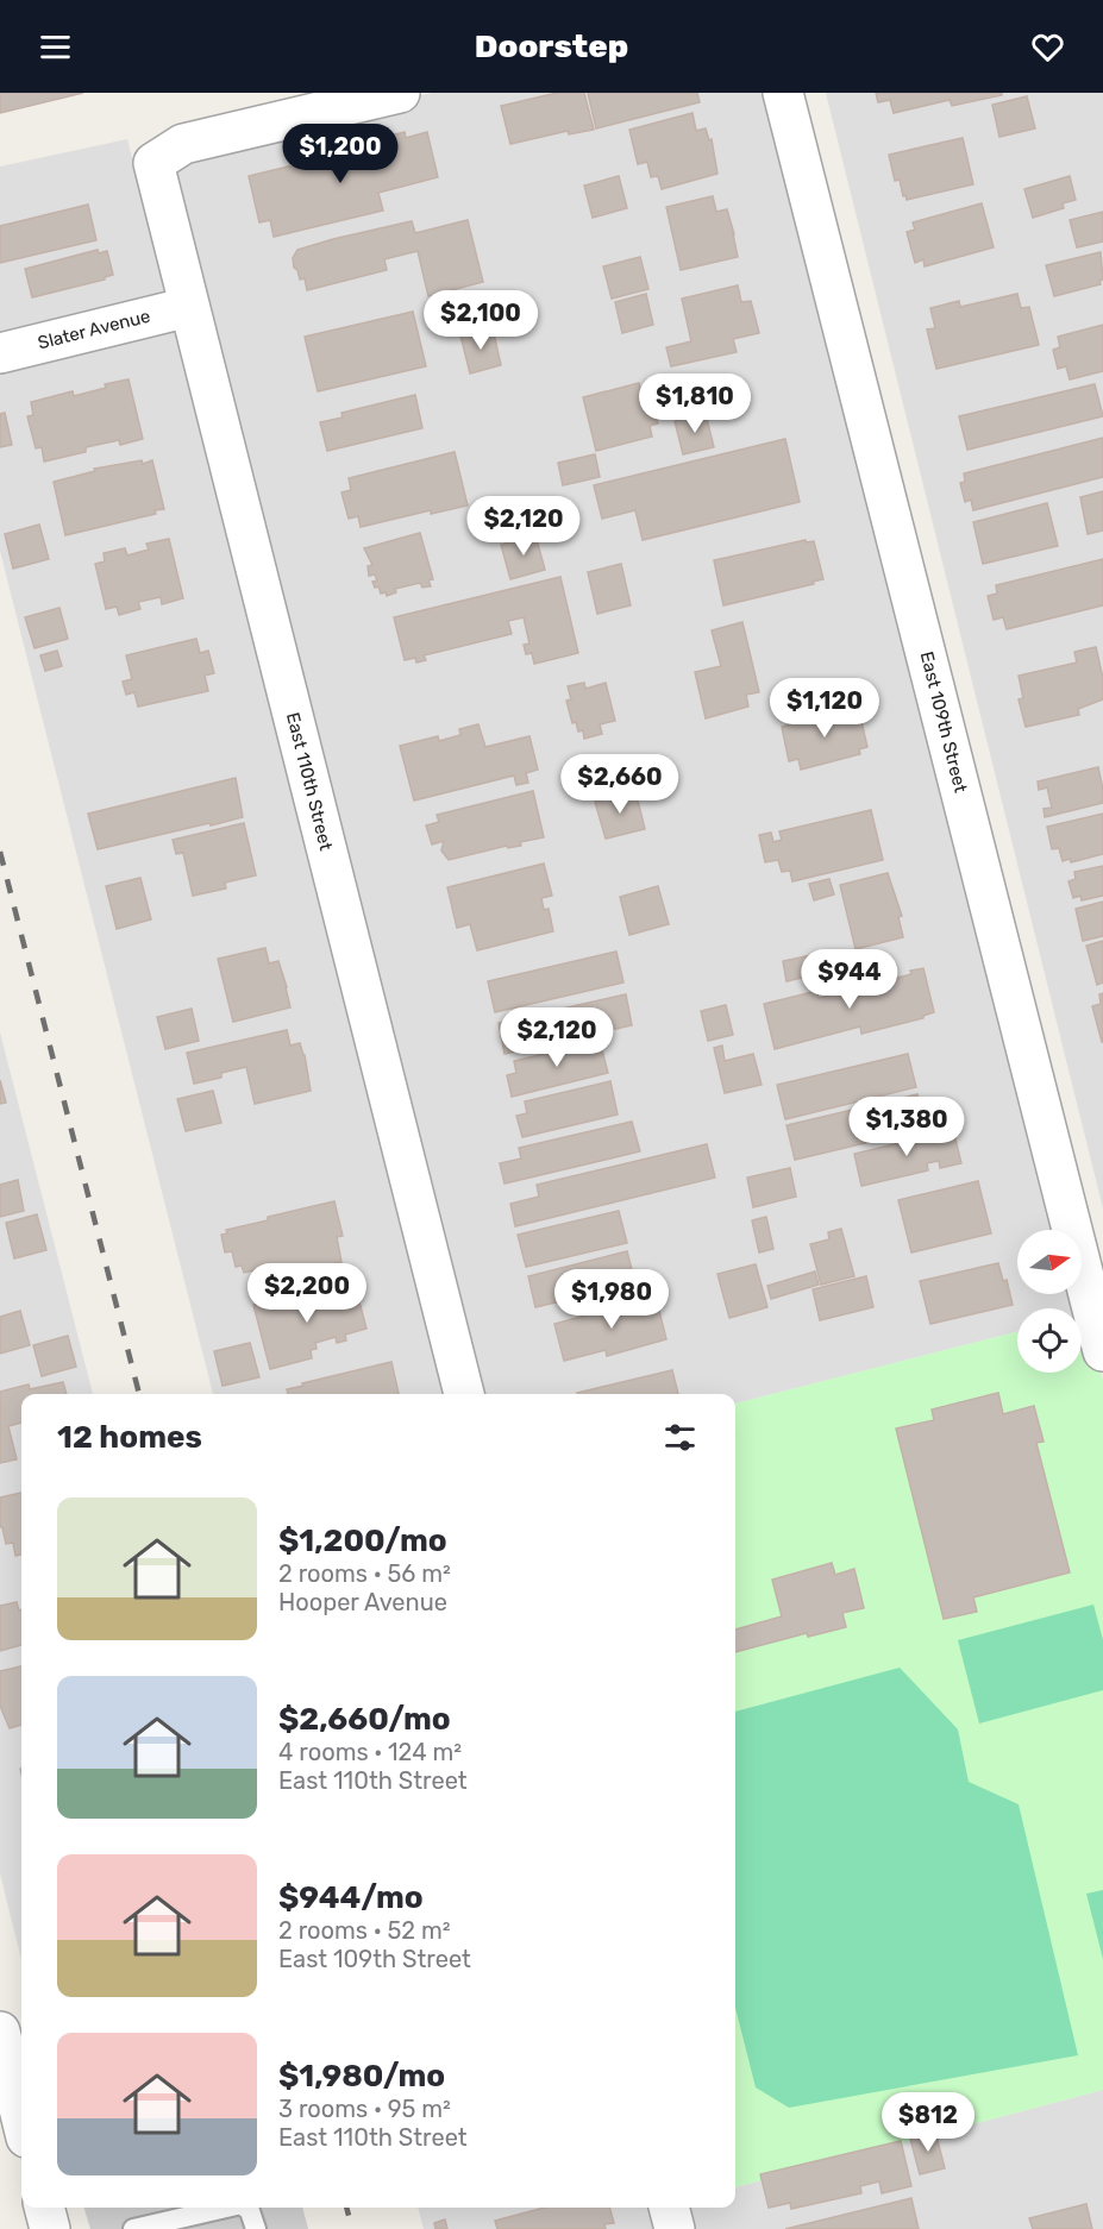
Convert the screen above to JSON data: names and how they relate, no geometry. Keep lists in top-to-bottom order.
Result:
{
  "streets": {
    "street": ["Slater Avenue", "East 109th Street", "East 110th Street"]
  },
  "crossings": [
    ["Slater Avenue", "East 110th Street"]
  ],
  "north": "right",
  "page": {
    "header": "Doorstep",
    "price": [
      "$1,200",
      "$2,100",
      "$1,810",
      "$2,120",
      "$1,120",
      "$2,660",
      "$944",
      "$2,120",
      "$1,380",
      "$2,200",
      "$1,980",
      "$812"
    ],
    "heading": "12 homes",
    "list": [
      {
        "name": "$1,200/mo",
        "note": "2 rooms · 56 m² · Hooper Avenue"
      },
      {
        "name": "$2,660/mo",
        "note": "4 rooms · 124 m² · East 110th Street"
      },
      {
        "name": "$944/mo",
        "note": "2 rooms · 52 m² · East 109th Street"
      },
      {
        "name": "$1,980/mo",
        "note": "3 rooms · 95 m² · East 110th Street"
      }
    ]
  }
}
